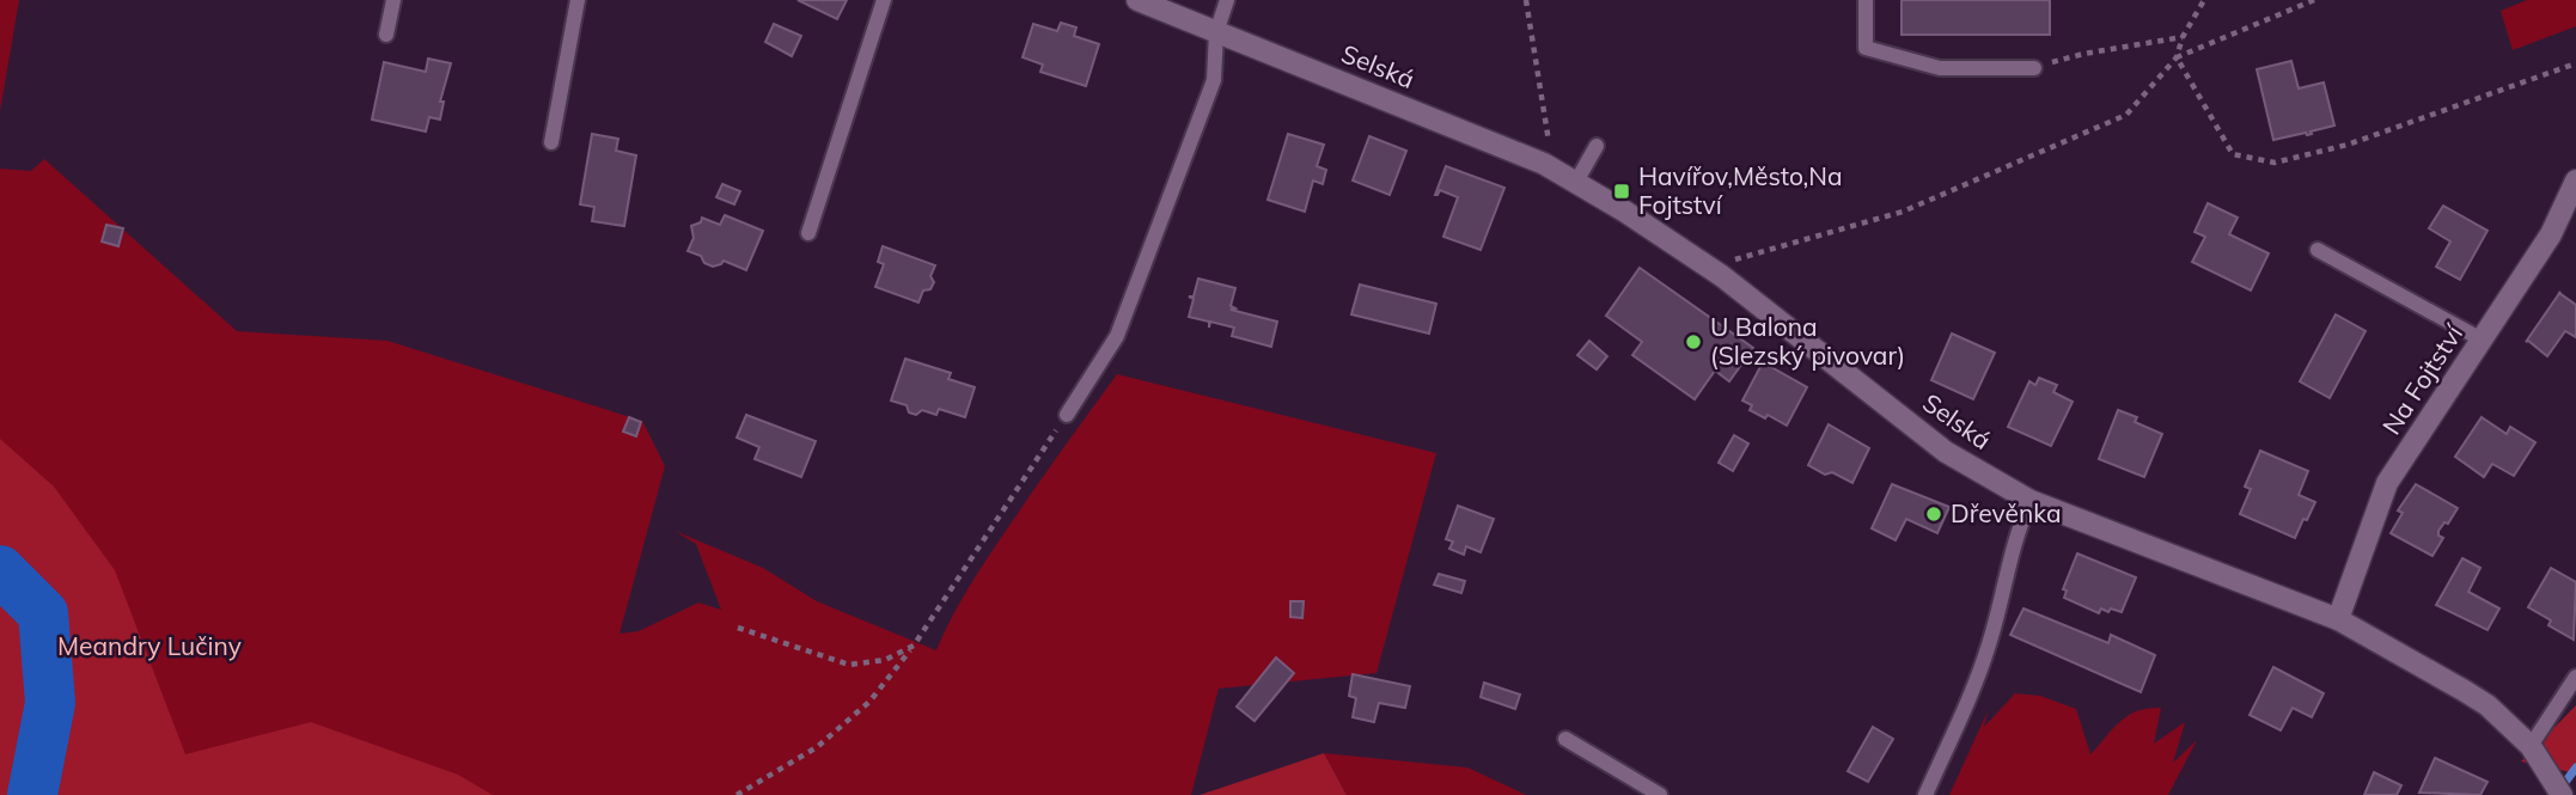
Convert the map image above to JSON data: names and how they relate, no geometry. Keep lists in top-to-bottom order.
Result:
{
  "streets": {
    "street": ["Selská", "Na Fojtství"]
  },
  "crossings": [
    ["Selská", "Na Fojtství"]
  ],
  "parks": ["Meandry Lučiny"],
  "places": {
    "transit": ["Havířov,Město,Na Fojtství"],
    "other": ["U Balona (Slezský pivovar)", "Dřevěnka"]
  }
}
